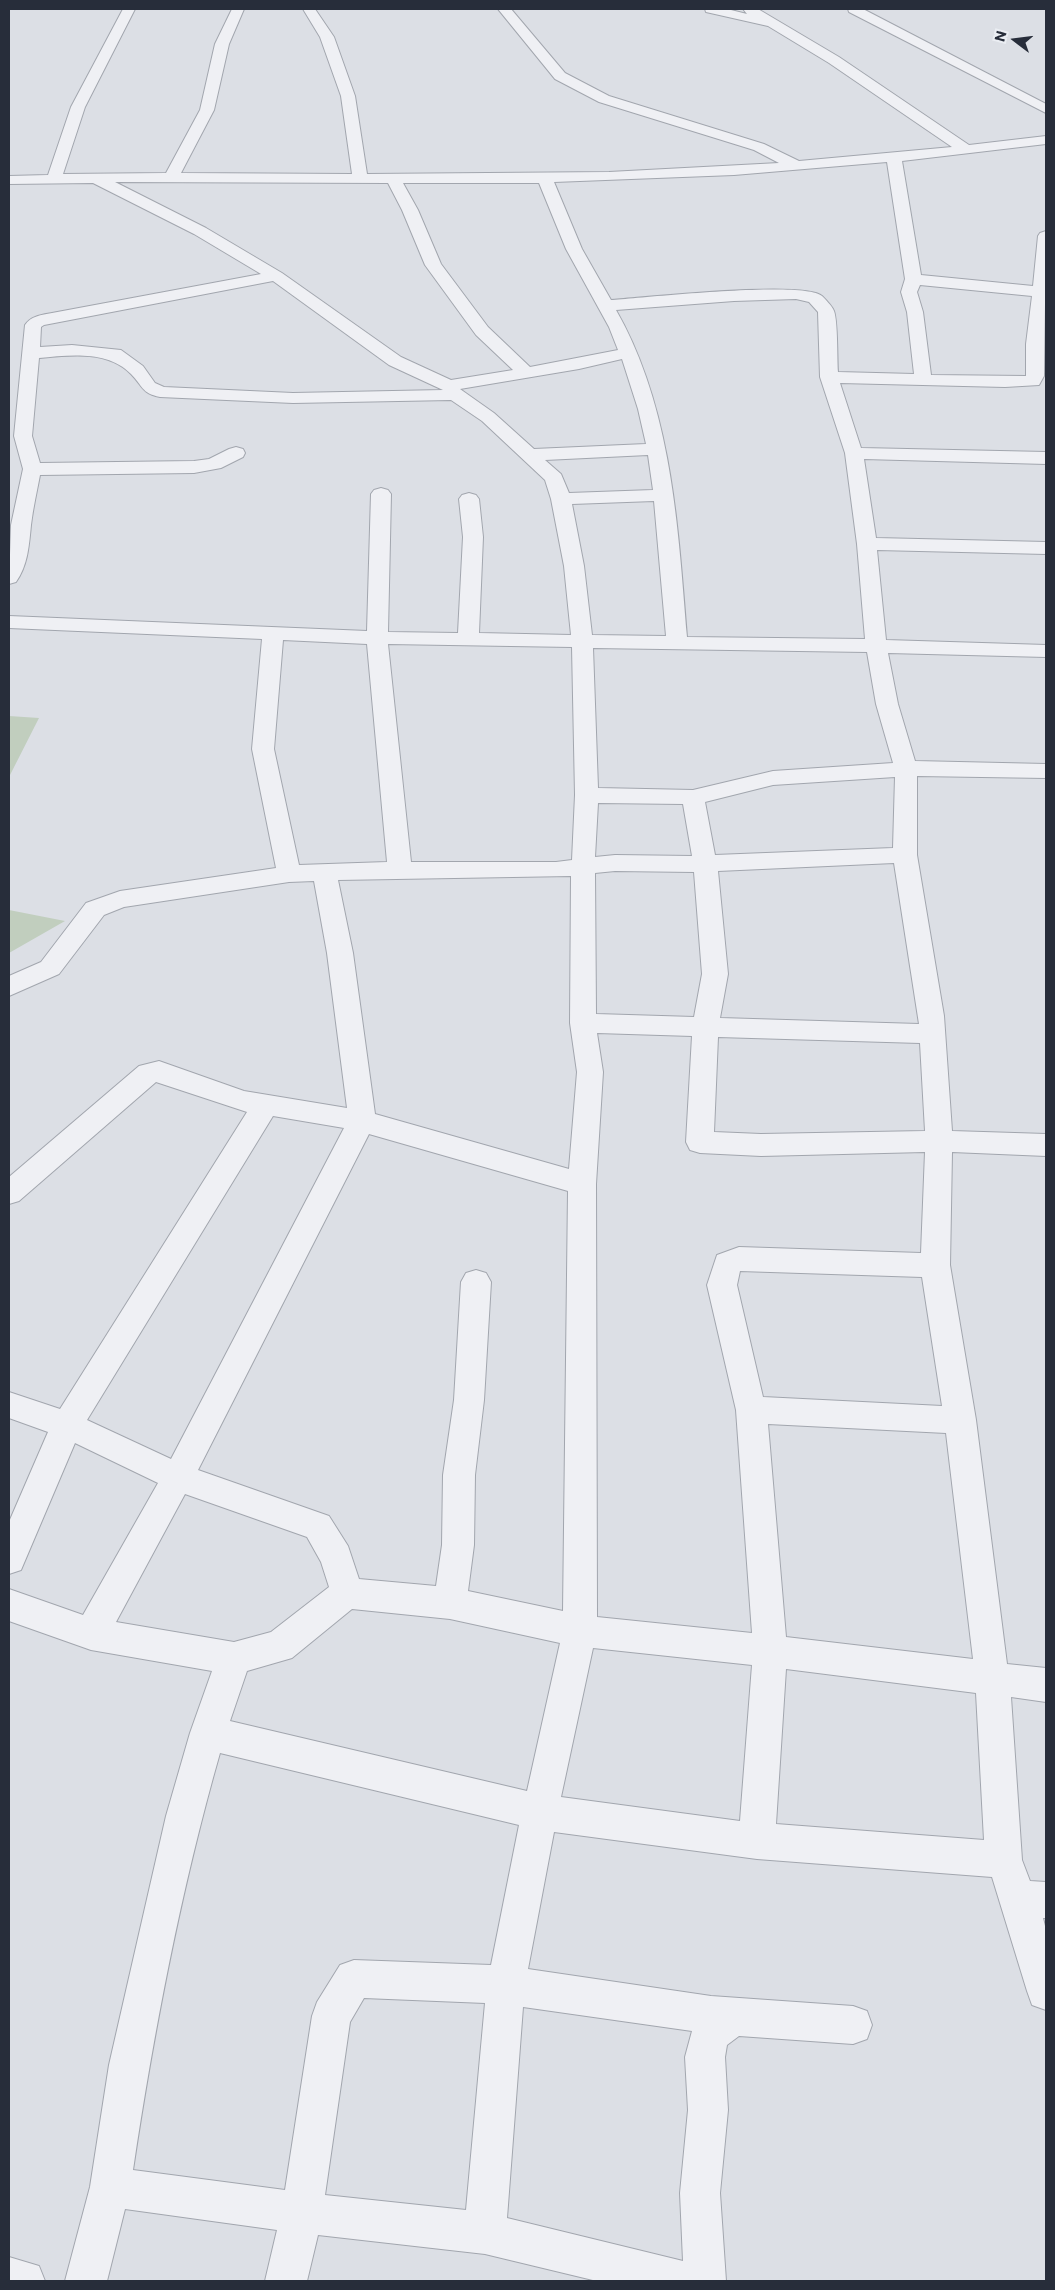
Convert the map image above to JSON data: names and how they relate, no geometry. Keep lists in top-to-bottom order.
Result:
{
  "north": "left"
}
